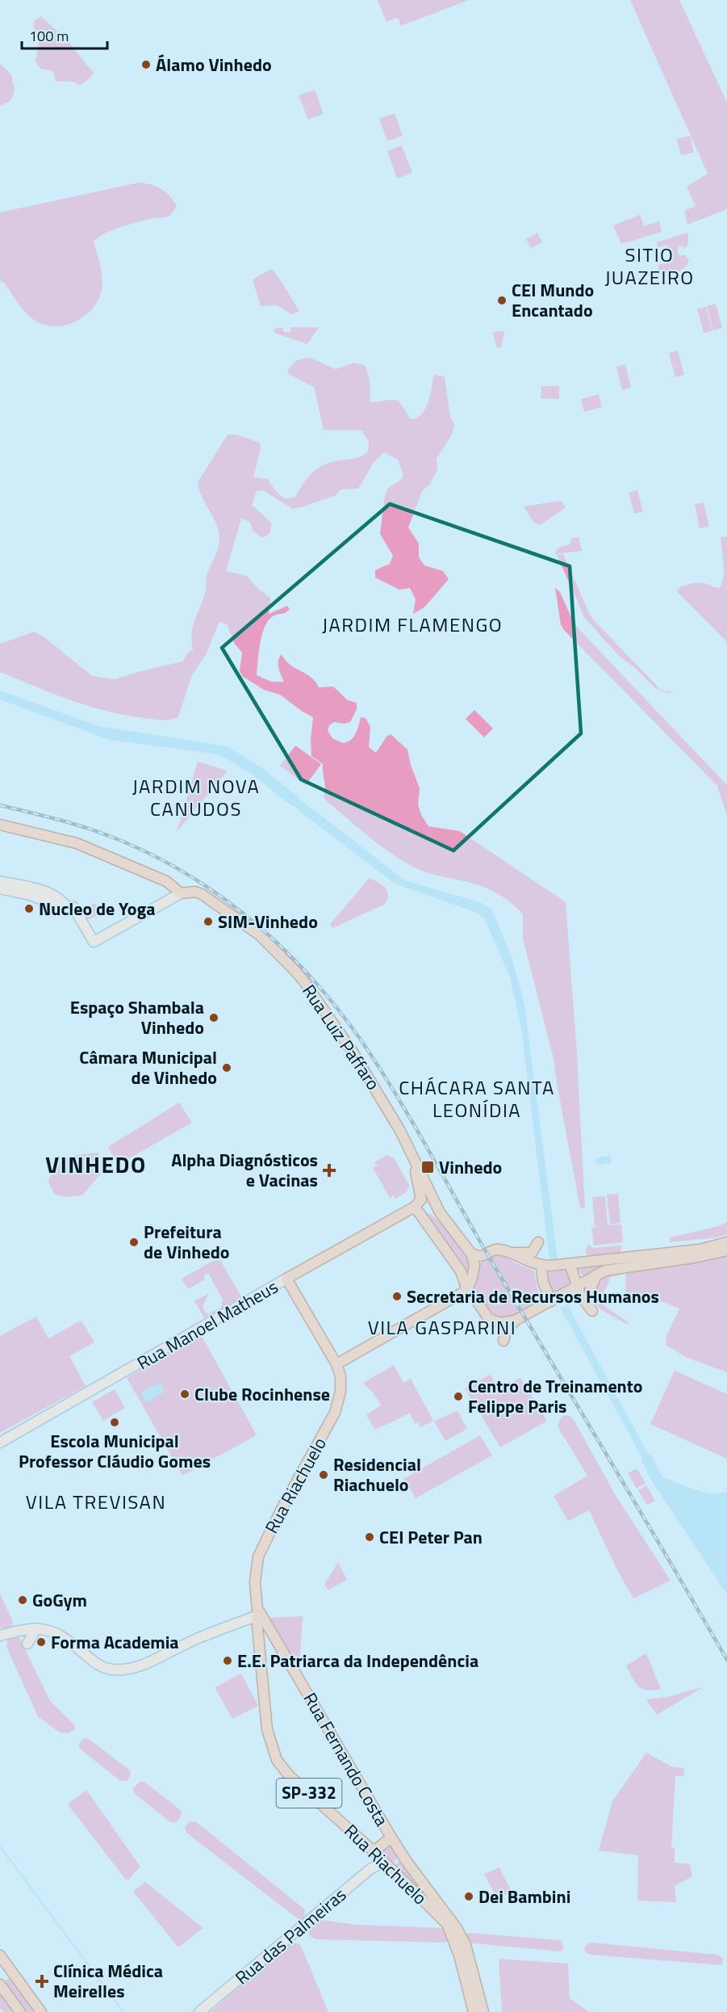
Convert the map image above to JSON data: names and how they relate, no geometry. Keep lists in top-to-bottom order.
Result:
{
  "streets": {
    "main road": [
      "Rua Luiz Paffaro",
      "Rua Manoel Matheus",
      "Rua Riachuelo",
      "Rua Fernando Costa",
      "SP-332",
      "Rua das Palmeiras"
    ]
  },
  "crossings": [
    ["Rua Riachuelo", "Rua Fernando Costa"],
    ["Rua Riachuelo", "Rua das Palmeiras"]
  ],
  "districts": [
    "SITIO JUAZEIRO",
    "JARDIM FLAMENGO",
    "JARDIM NOVA CANUDOS",
    "CHÁCARA SANTA LEONÍDIA",
    "VINHEDO",
    "VILA GASPARINI",
    "VILA TREVISAN"
  ],
  "places": {
    "other": [
      "Álamo Vinhedo",
      "CEI Mundo Encantado",
      "Nucleo de Yoga",
      "SIM-Vinhedo",
      "Espaço Shambala Vinhedo",
      "Câmara Municipal de Vinhedo",
      "Prefeitura de Vinhedo",
      "Secretaria de Recursos Humanos",
      "Clube Rocinhense",
      "Centro de Treinamento Felippe Paris",
      "Escola Municipal Professor Cláudio Gomes",
      "Residencial Riachuelo",
      "CEI Peter Pan",
      "GoGym",
      "Forma Academia",
      "E.E. Patriarca da Independência",
      "Dei Bambini"
    ],
    "transit": ["Vinhedo"],
    "health": ["Alpha Diagnósticos e Vacinas", "Clínica Médica Meirelles"]
  },
  "scale_bar": "100 m"
}
